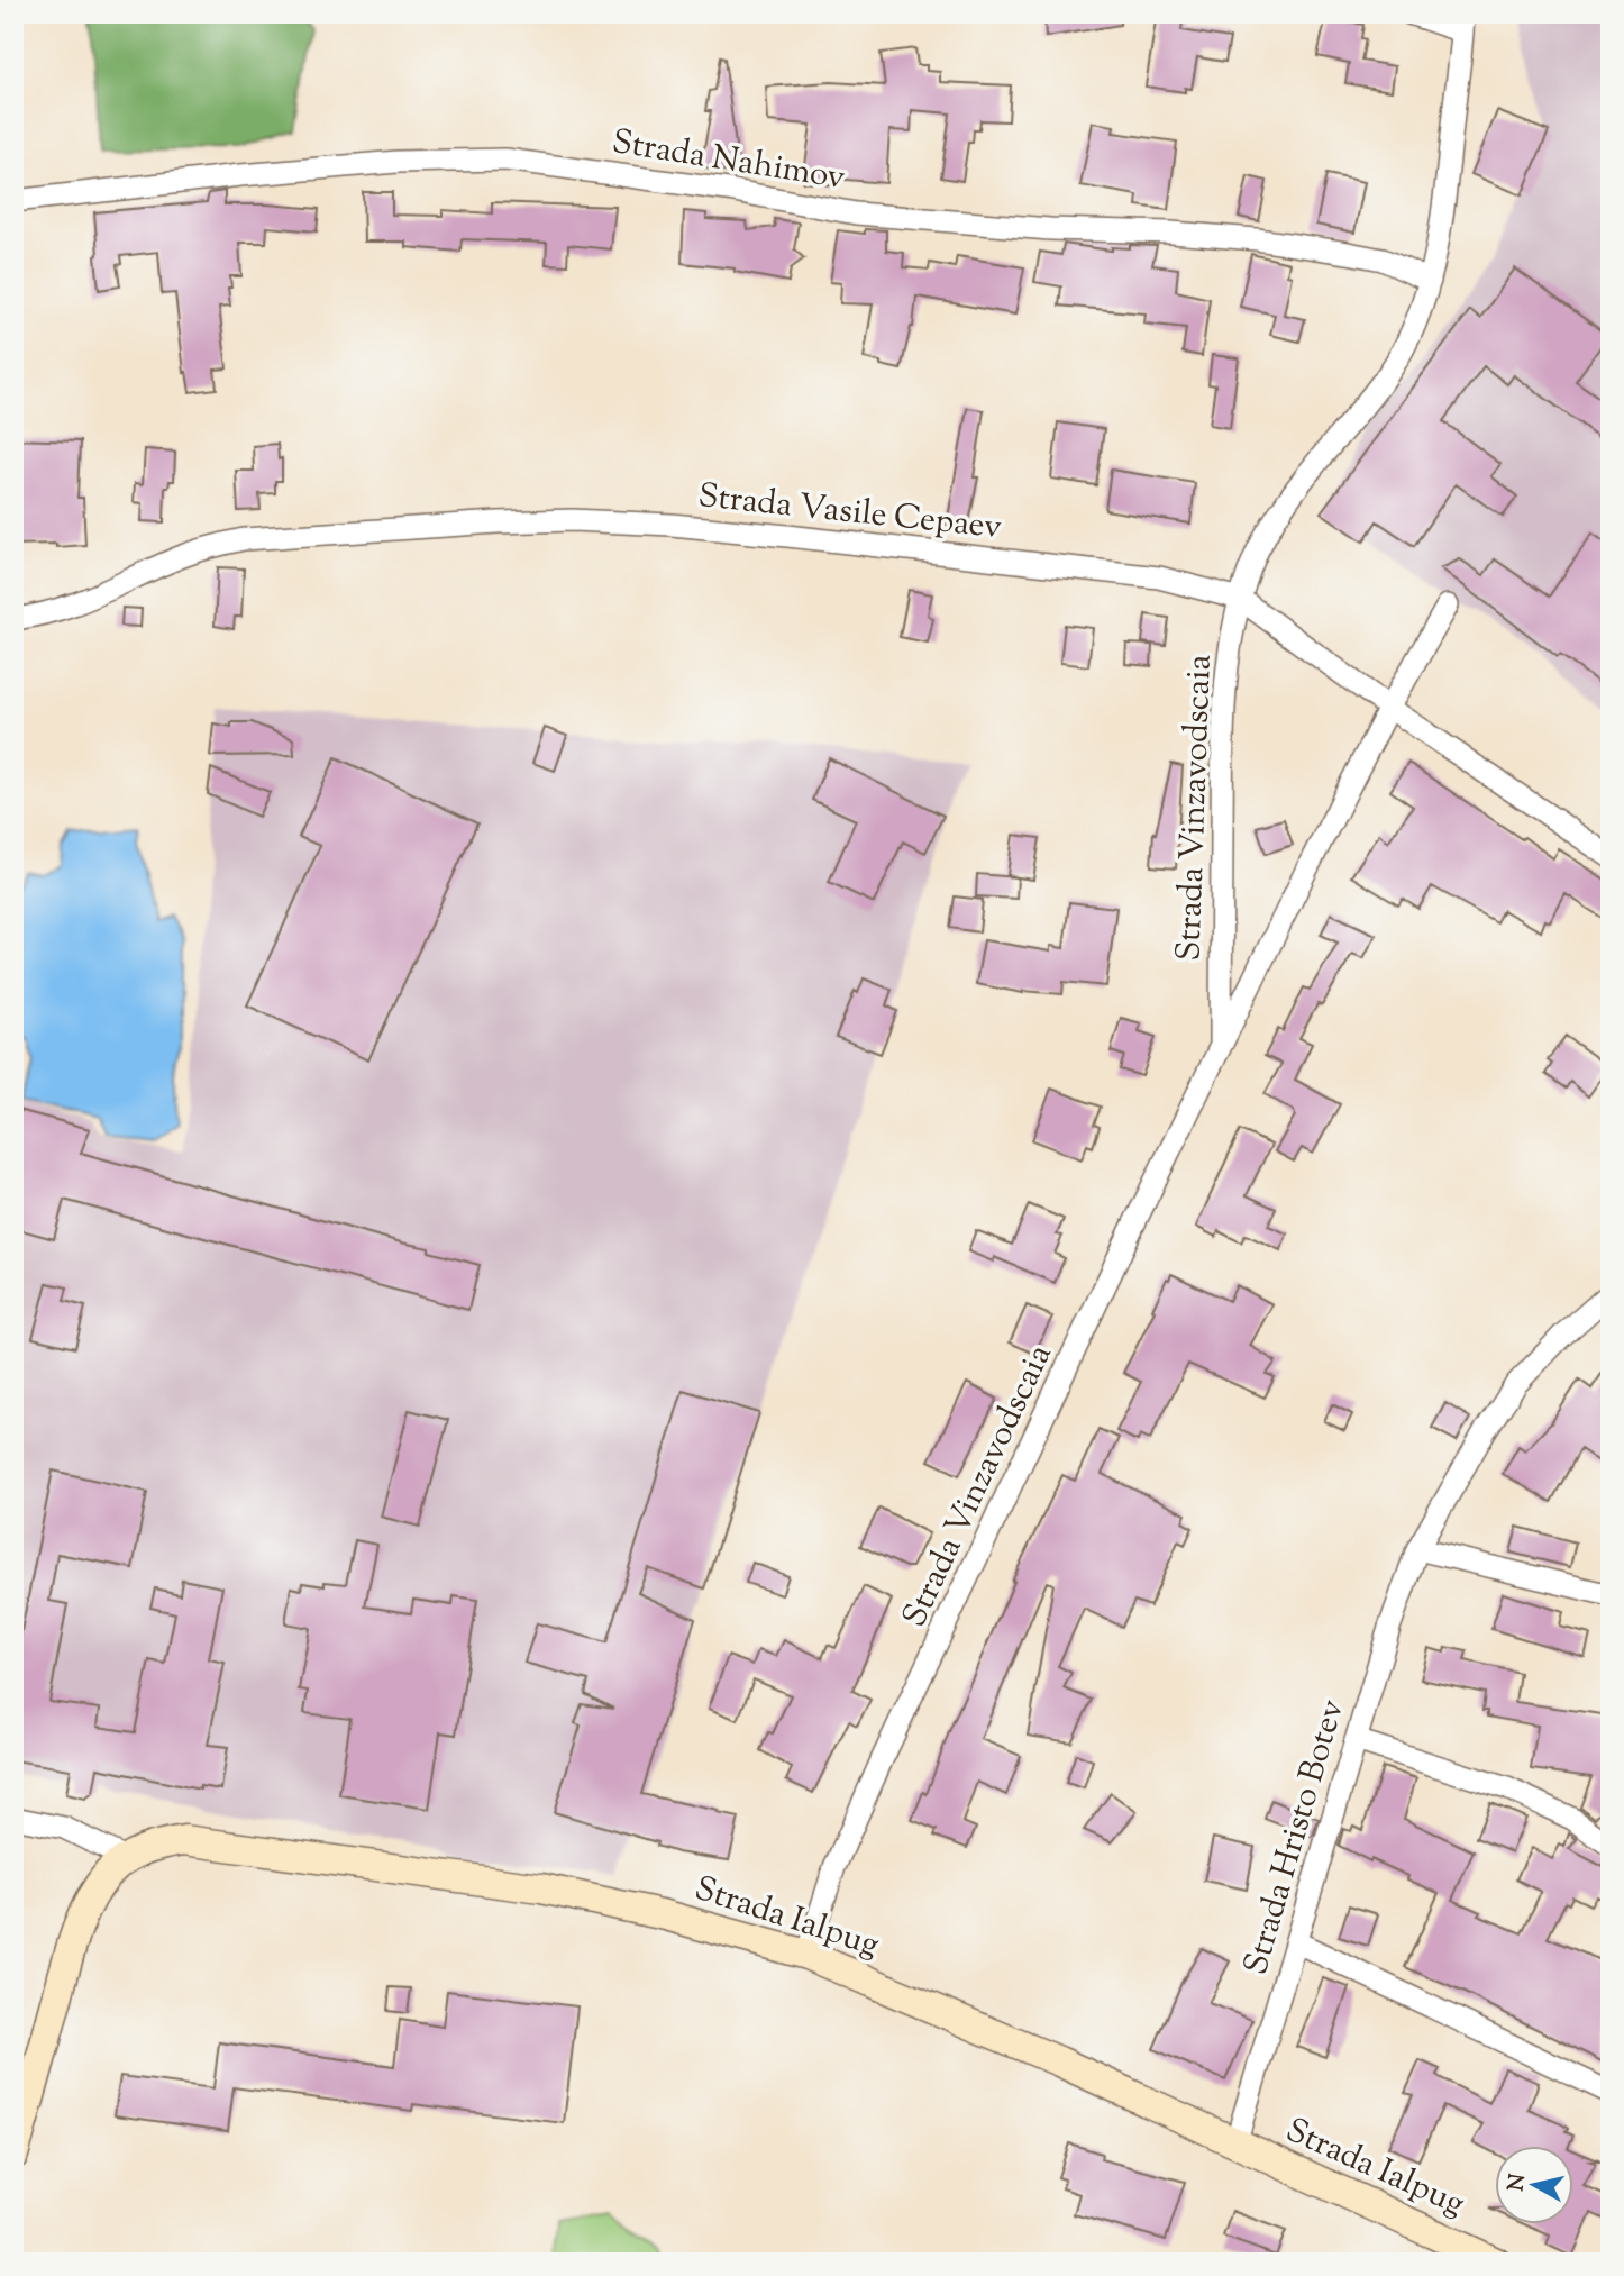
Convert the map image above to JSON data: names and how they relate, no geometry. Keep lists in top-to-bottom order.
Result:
{
  "streets": {
    "street": [
      "Strada Nahimov",
      "Strada Vasile Cepaev",
      "Strada Vinzavodscaia",
      "Strada Hristo Botev",
      "Strada Ialpug"
    ]
  },
  "crossings": [
    ["Strada Nahimov", "Strada Vinzavodscaia"],
    ["Strada Vasile Cepaev", "Strada Vinzavodscaia"],
    ["Strada Vinzavodscaia", "Strada Ialpug"],
    ["Strada Hristo Botev", "Strada Ialpug"]
  ],
  "north": "left"
}
